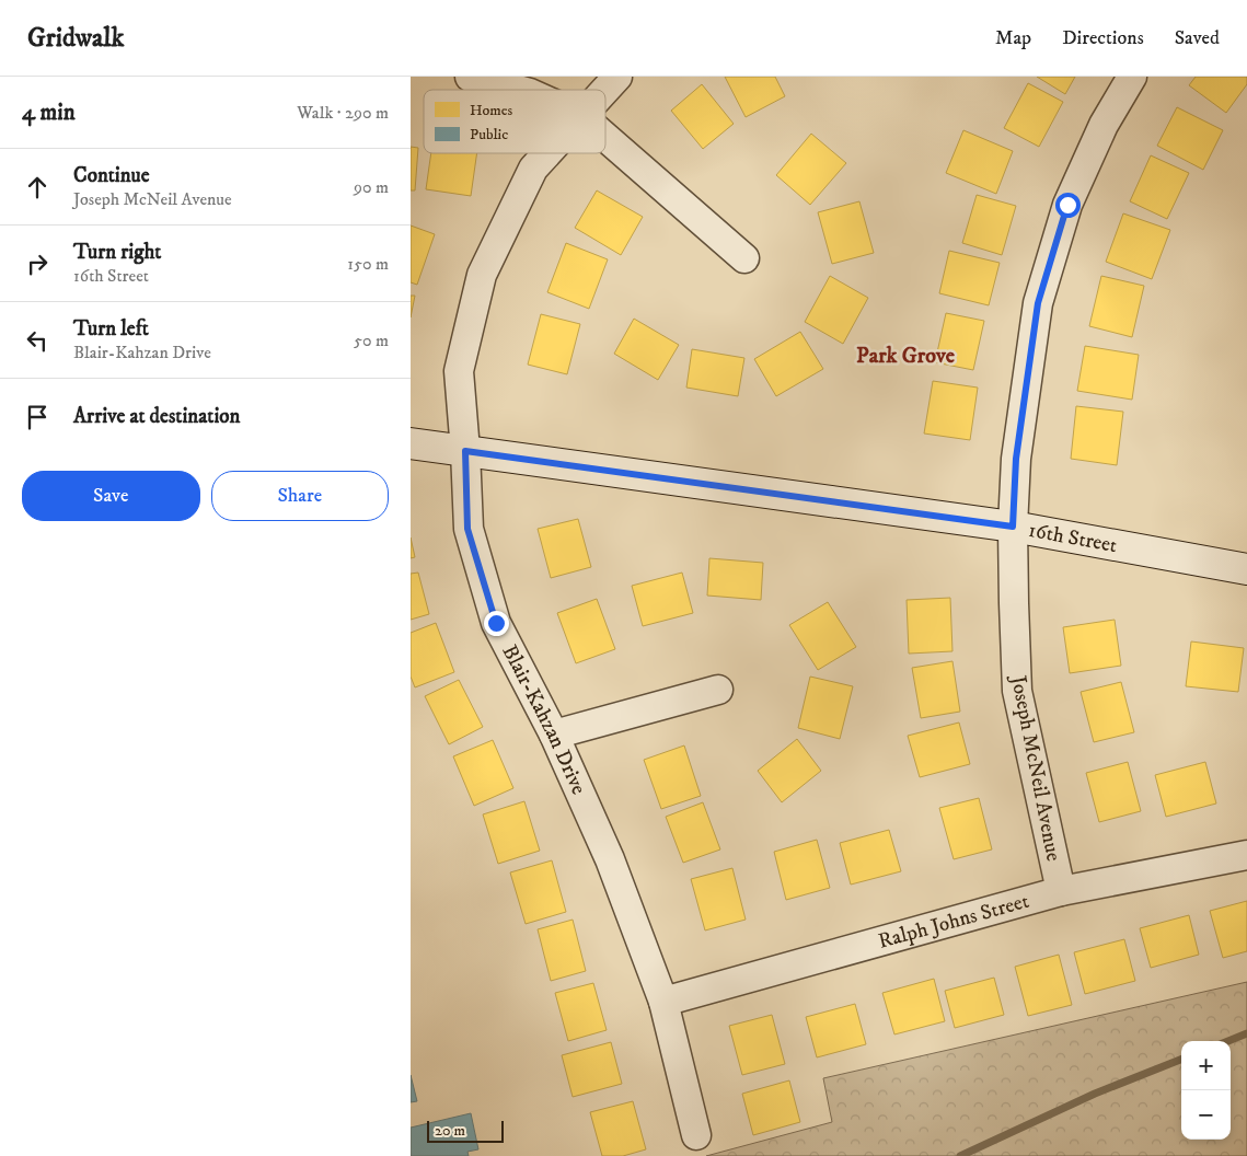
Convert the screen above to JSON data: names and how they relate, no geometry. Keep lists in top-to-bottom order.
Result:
{
  "streets": {
    "street": [
      "16th Street",
      "Blair-Kahzan Drive",
      "Joseph McNeil Avenue",
      "Ralph Johns Street"
    ]
  },
  "crossings": [
    ["16th Street", "Blair-Kahzan Drive"],
    ["16th Street", "Joseph McNeil Avenue"],
    ["Blair-Kahzan Drive", "Ralph Johns Street"],
    ["Joseph McNeil Avenue", "Ralph Johns Street"]
  ],
  "districts": ["Park Grove"],
  "legend": ["Homes", "Public"],
  "scale_bar": "20 m",
  "page": {
    "header": "Gridwalk",
    "nav": ["Map", "Directions", "Saved"],
    "heading": ["4 min", "Walk · 290 m"],
    "list": [
      ["Continue", "Joseph McNeil Avenue", "90 m"],
      ["Turn right", "16th Street", "150 m"],
      ["Turn left", "Blair-Kahzan Drive", "50 m"],
      "Arrive at destination"
    ],
    "buttons": ["Save", "Share"],
    "map_buttons": ["+", "−"],
    "scale": "20 m"
  }
}
